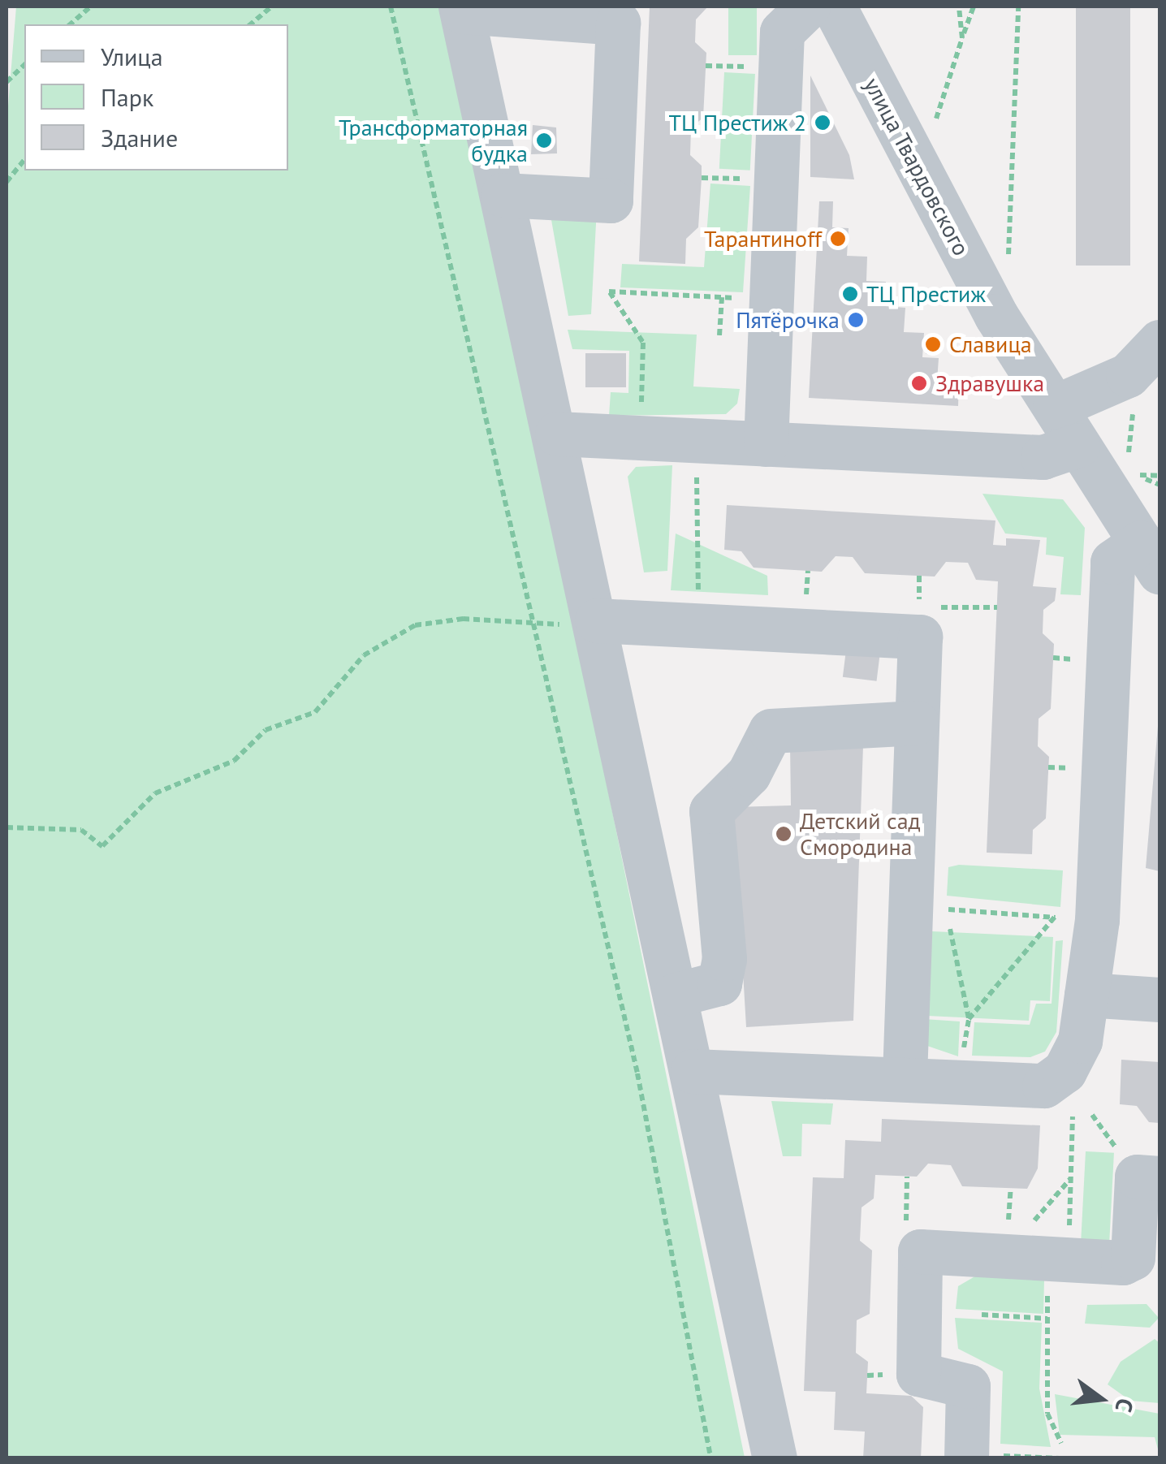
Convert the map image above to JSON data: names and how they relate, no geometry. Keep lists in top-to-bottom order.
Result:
{
  "streets": {
    "street": ["улица Твардовского"]
  },
  "places": [
    "ТЦ Престиж 2",
    "Трансформаторная будка",
    "Тарантиноff",
    "ТЦ Престиж",
    "Пятёрочка",
    "Славица",
    "Здравушка",
    "Детский сад Смородина"
  ],
  "legend": ["Улица", "Парк", "Здание"],
  "north": "right"
}
